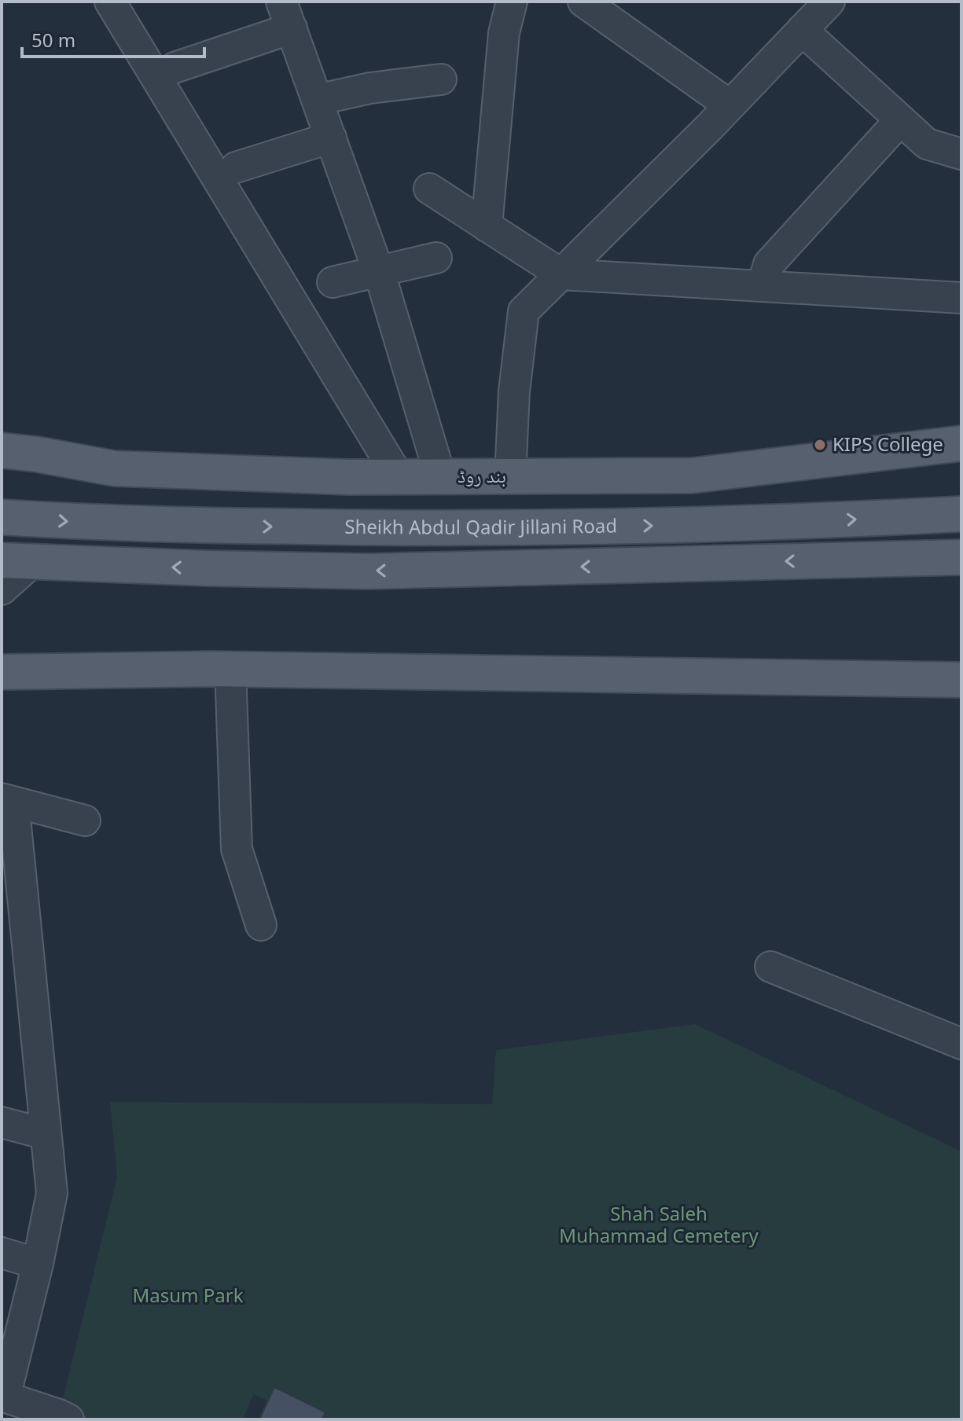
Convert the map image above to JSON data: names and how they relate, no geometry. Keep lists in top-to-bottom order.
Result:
{
  "streets": {
    "main road": ["بند روڈ", "Sheikh Abdul Qadir Jillani Road"]
  },
  "parks": ["Shah Saleh Muhammad Cemetery", "Masum Park"],
  "places": ["KIPS College"],
  "scale_bar": "50 m"
}
